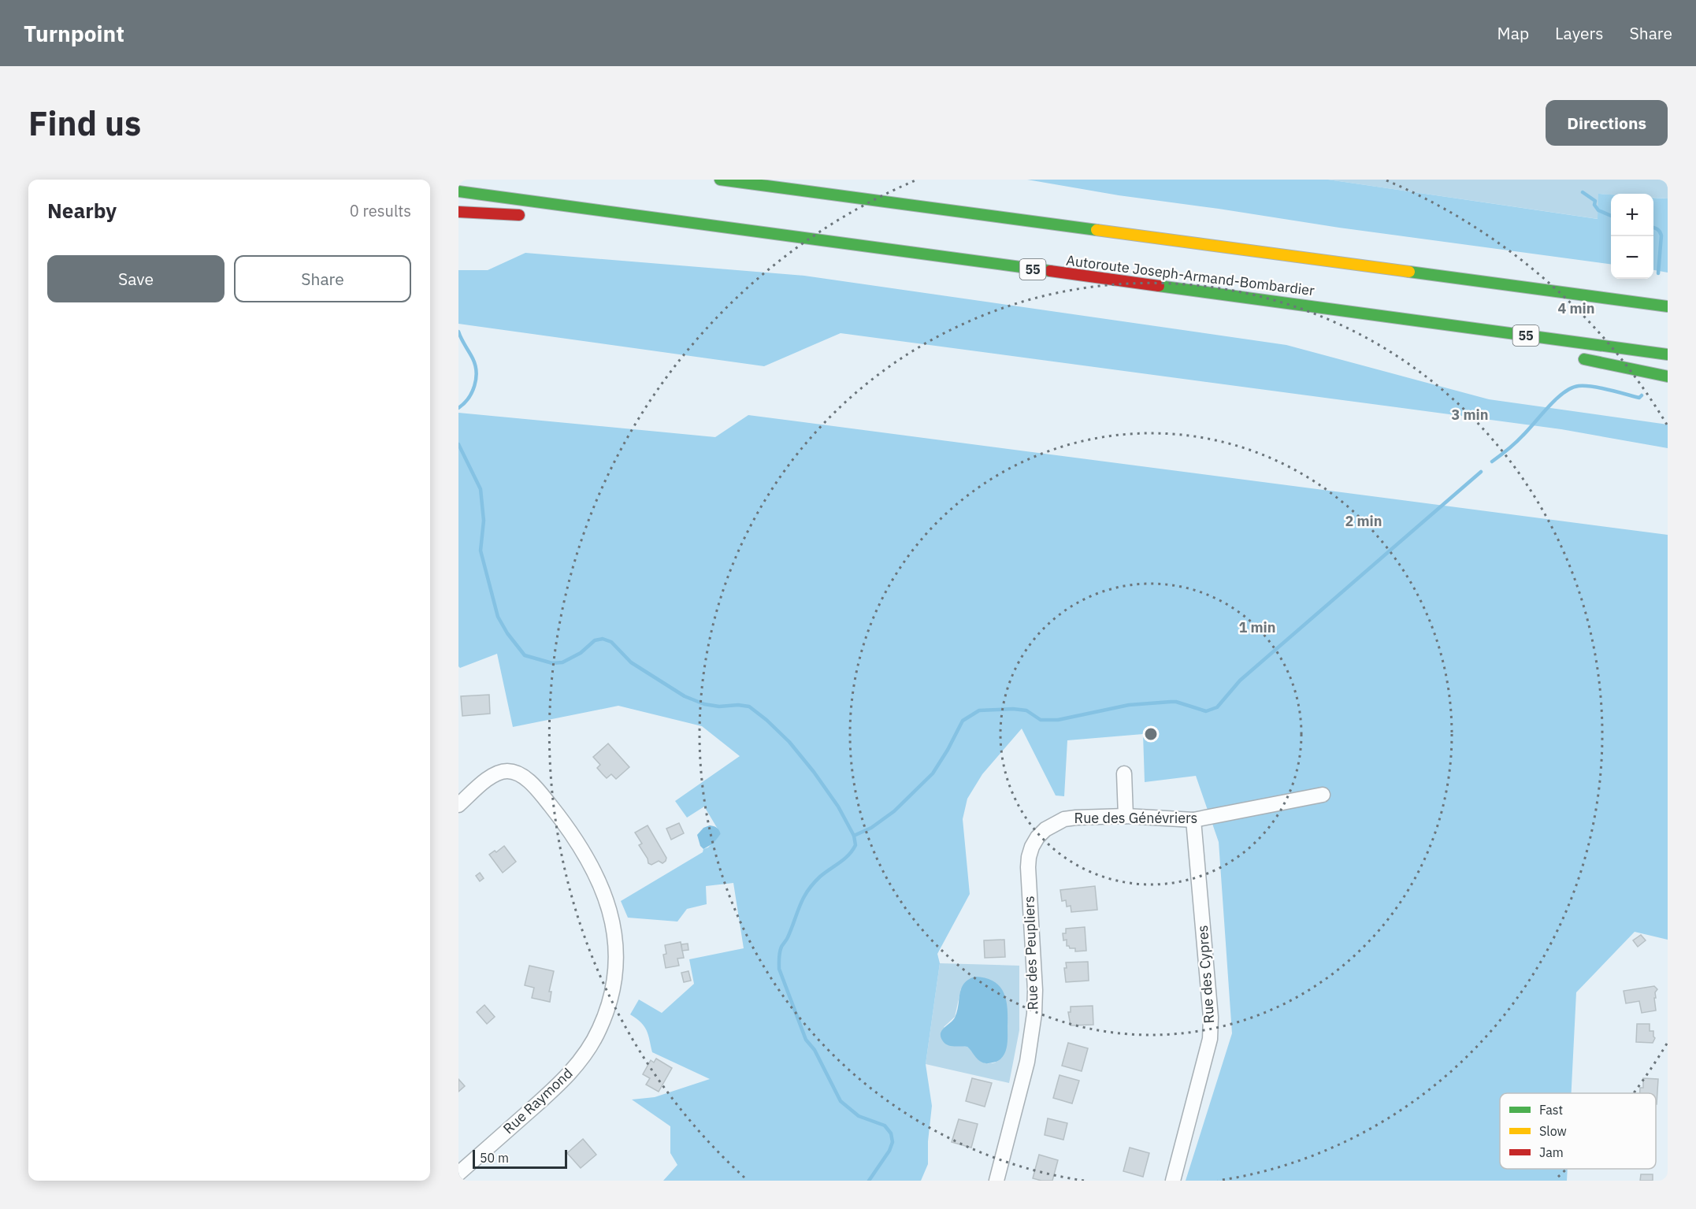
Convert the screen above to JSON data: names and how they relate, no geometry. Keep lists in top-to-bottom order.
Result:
{
  "streets": {
    "highway": ["55", "Autoroute Joseph-Armand-Bombardier"],
    "street": [
      "Rue des Génévriers",
      "Rue des Peupliers",
      "Rue des Cypres",
      "Rue Raymond"
    ]
  },
  "crossings": [
    ["Rue des Génévriers", "Rue des Peupliers"],
    ["Rue des Génévriers", "Rue des Cypres"]
  ],
  "legend": ["Fast", "Slow", "Jam"],
  "scale_bar": "50 m",
  "page": {
    "header": "Turnpoint",
    "nav": ["Map", "Layers", "Share"],
    "buttons": [
      "Directions",
      ["Save", "Share"]
    ],
    "title": "Find us",
    "heading": ["Nearby", "0 results"],
    "map_buttons": ["+", "−"],
    "scale": "50 m"
  },
  "rings": [
    "4 min",
    "3 min",
    "2 min",
    "1 min"
  ]
}
